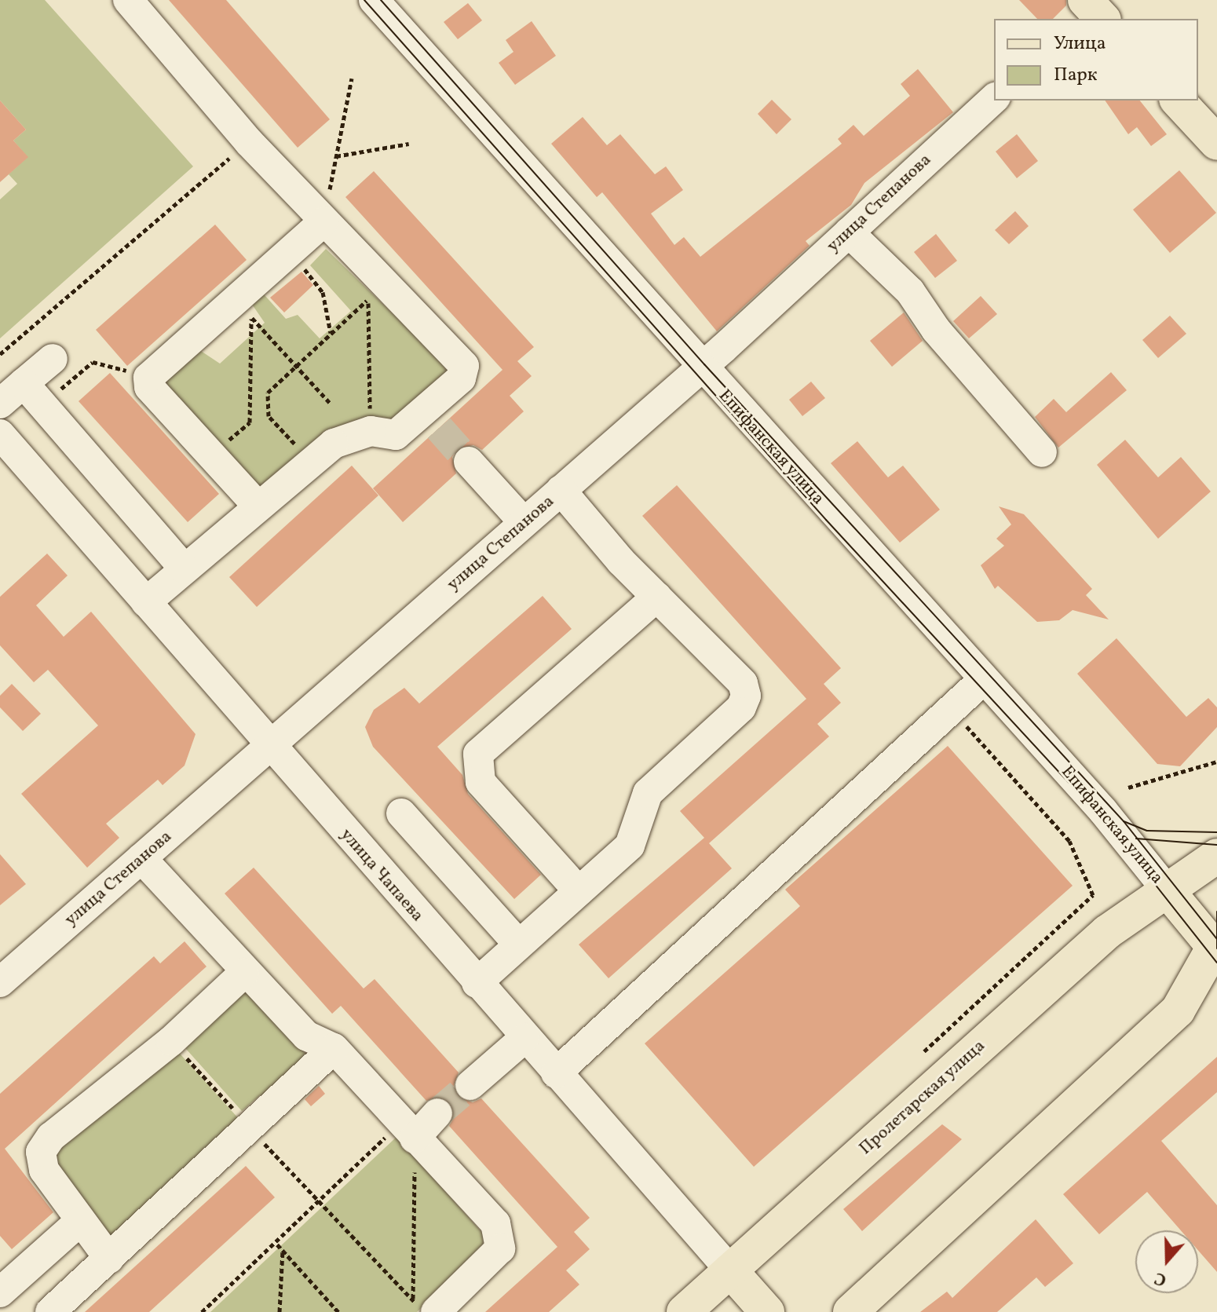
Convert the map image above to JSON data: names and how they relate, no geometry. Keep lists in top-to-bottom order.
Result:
{
  "streets": {
    "main road": ["улица Чапаева", "Пролетарская улица"],
    "street": ["улица Степанова", "Епифанская улица"]
  },
  "crossings": [
    ["улица Степанова", "Епифанская улица"],
    ["улица Степанова", "улица Чапаева"],
    ["Епифанская улица", "Пролетарская улица"],
    ["улица Чапаева", "Пролетарская улица"]
  ],
  "legend": ["Улица", "Парк"],
  "north": "bottom"
}
